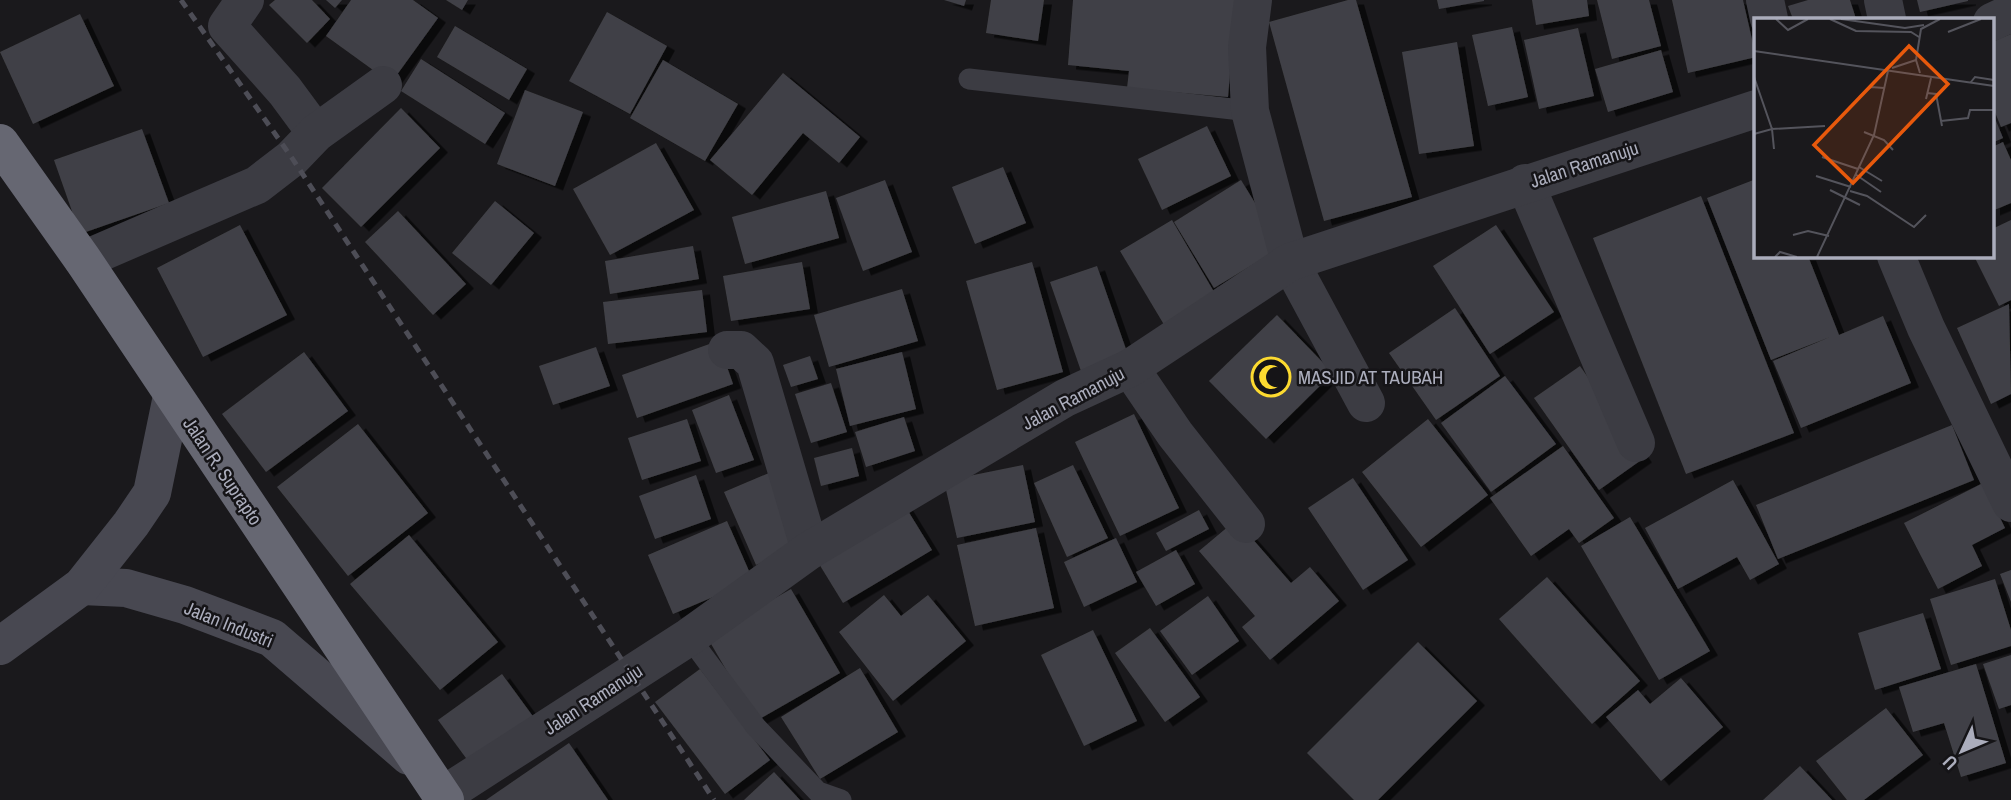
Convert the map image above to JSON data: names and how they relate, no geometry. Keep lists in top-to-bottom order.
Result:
{
  "streets": {
    "highway": ["Jalan R. Suprapto"],
    "street": ["Jalan Ramanuju", "Jalan Industri"]
  },
  "crossings": [
    ["Jalan Ramanuju", "Jalan R. Suprapto"],
    ["Jalan R. Suprapto", "Jalan Industri"]
  ],
  "places": {
    "mosque": ["MASJID AT TAUBAH"]
  },
  "north": "bottom left"
}
